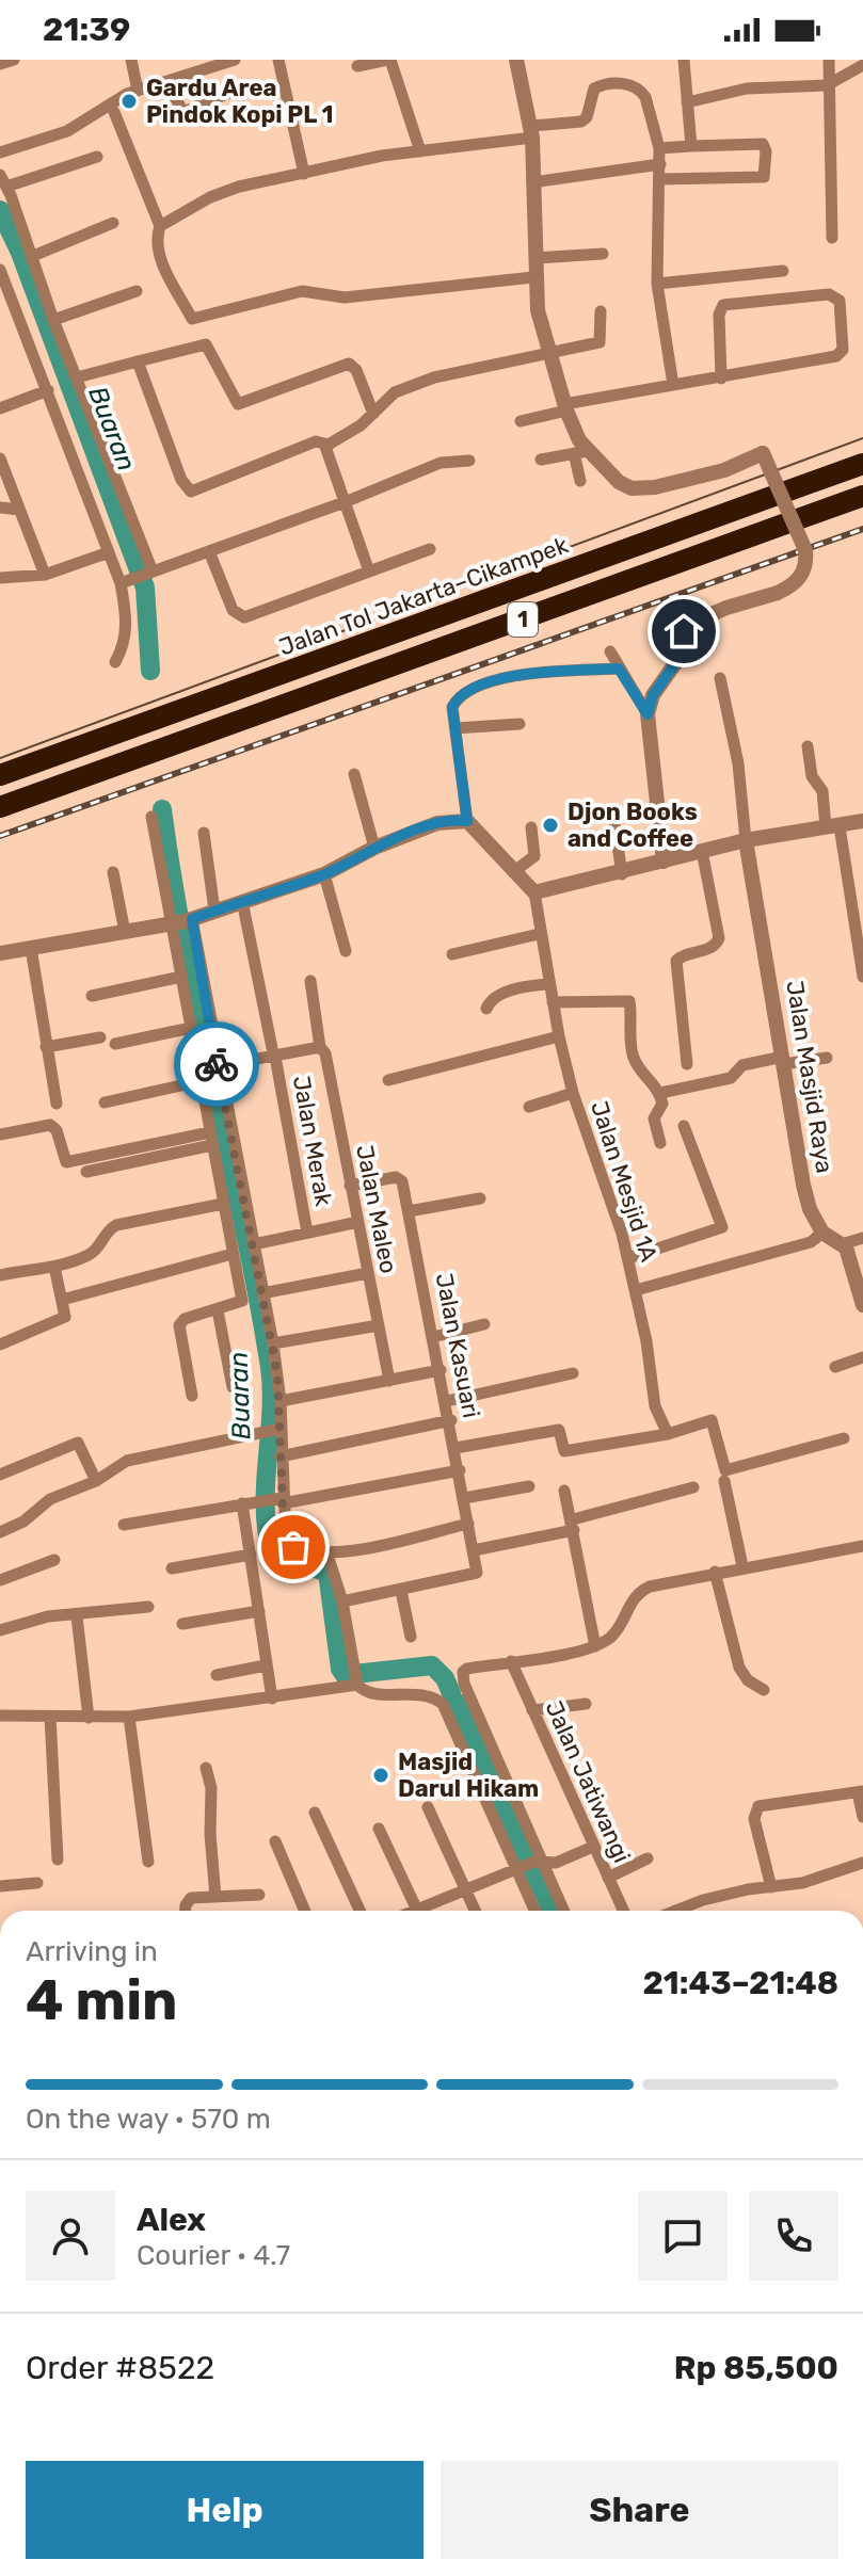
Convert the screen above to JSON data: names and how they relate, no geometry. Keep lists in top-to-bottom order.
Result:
{
  "streets": {
    "highway": ["Jalan Tol Jakarta–Cikampek", "1"],
    "street": [
      "Jalan Masjid Raya",
      "Jalan Merak",
      "Jalan Mesjid 1A",
      "Jalan Maleo",
      "Jalan Kasuari",
      "Jalan Jatiwangi"
    ]
  },
  "crossings": [
    ["Jalan Masjid Raya", "Jalan Mesjid 1A"],
    ["Jalan Maleo", "Jalan Kasuari"]
  ],
  "water": ["Buaran"],
  "places": ["Gardu Area Pindok Kopi PL 1", "Djon Books and Coffee", "Masjid Darul Hikam"],
  "page": {
    "status": "21:39",
    "heading": ["4 min", "Arriving in", "21:43–21:48"],
    "panel": [
      "Alex",
      "Courier · 4.7",
      "Order #8522",
      "Rp 85,500"
    ],
    "bar": "On the way · 570 m",
    "buttons": ["Help", "Share"]
  }
}
